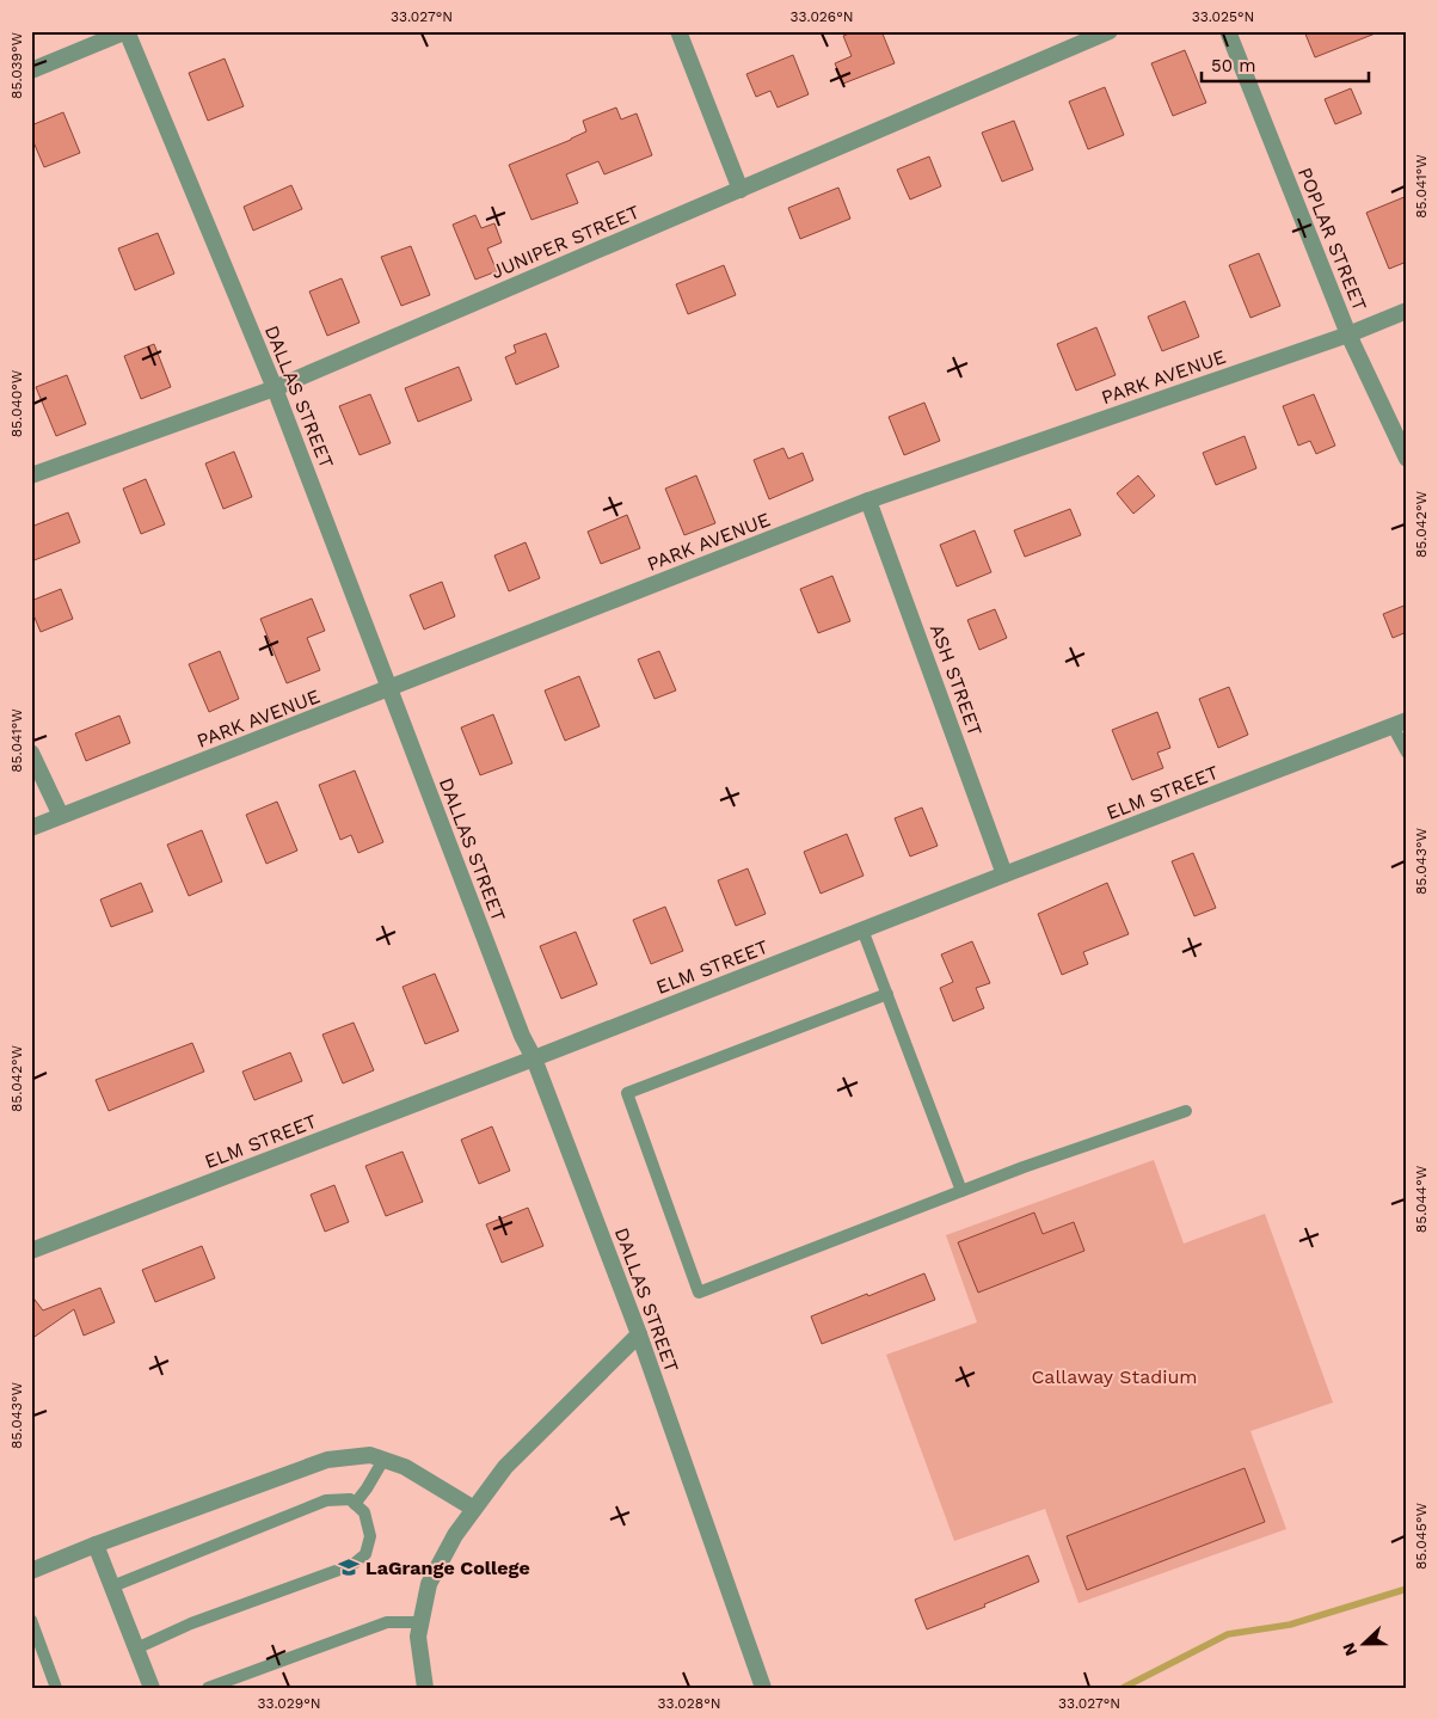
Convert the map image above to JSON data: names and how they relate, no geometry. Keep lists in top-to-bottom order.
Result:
{
  "streets": {
    "street": [
      "POPLAR STREET",
      "JUNIPER STREET",
      "PARK AVENUE",
      "DALLAS STREET",
      "ASH STREET",
      "ELM STREET"
    ]
  },
  "crossings": [
    ["POPLAR STREET", "PARK AVENUE"],
    ["JUNIPER STREET", "DALLAS STREET"],
    ["PARK AVENUE", "DALLAS STREET"],
    ["PARK AVENUE", "ASH STREET"],
    ["DALLAS STREET", "ELM STREET"],
    ["ASH STREET", "ELM STREET"]
  ],
  "parks": ["Callaway Stadium"],
  "places": {
    "school or university": ["LaGrange College"]
  },
  "scale_bar": "50 m",
  "north": "left",
  "coordinates": [
    "33.027°N",
    "33.026°N",
    "33.025°N",
    "85.039°W",
    "85.041°W",
    "85.040°W",
    "85.042°W",
    "85.043°W",
    "85.044°W",
    "85.045°W",
    "33.029°N",
    "33.028°N"
  ]
}
